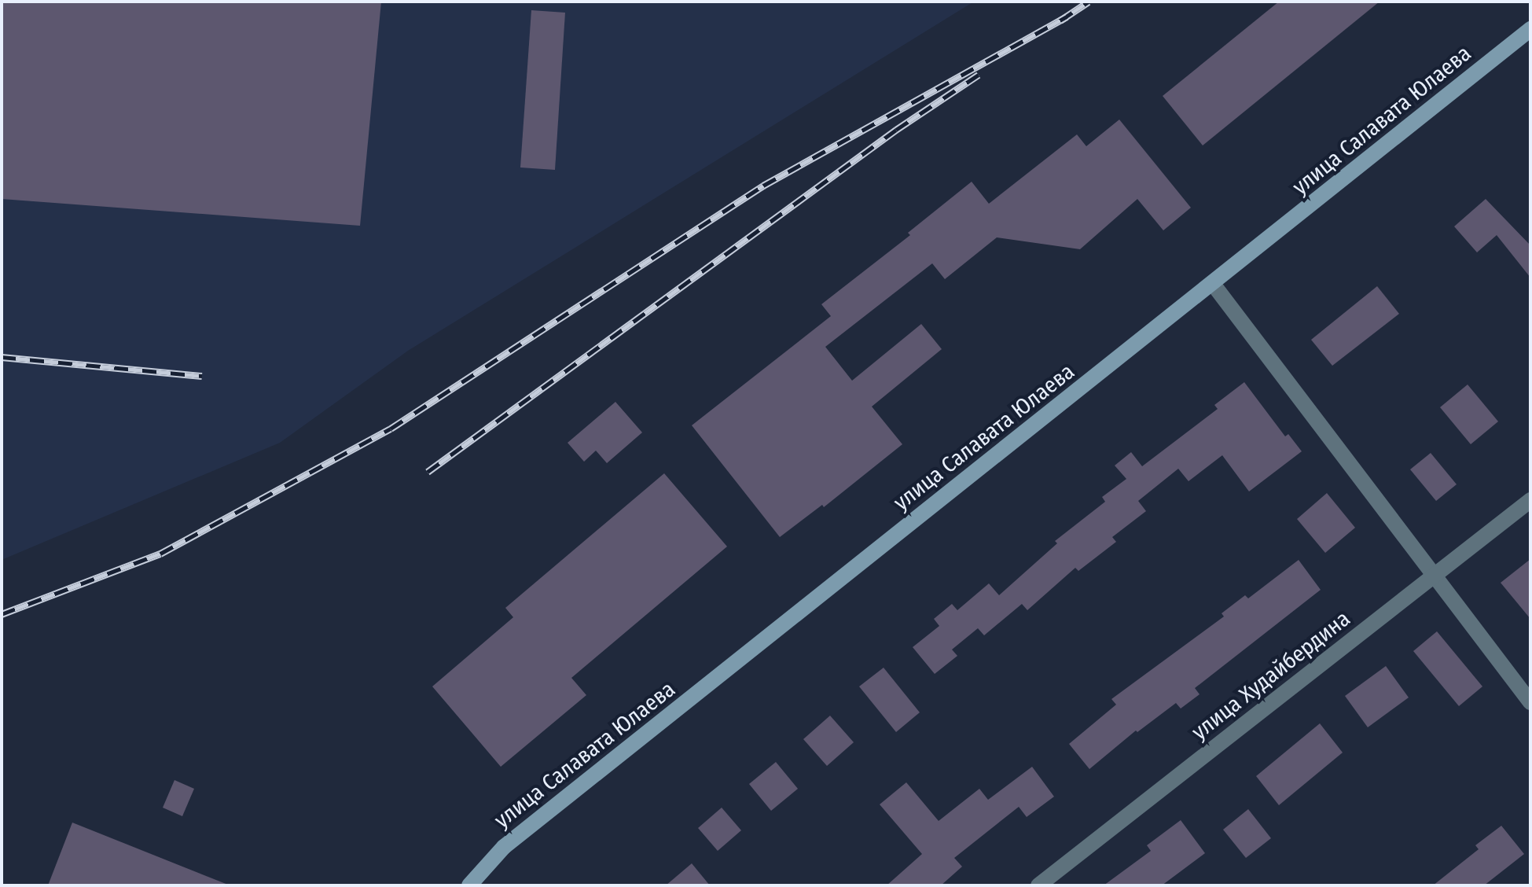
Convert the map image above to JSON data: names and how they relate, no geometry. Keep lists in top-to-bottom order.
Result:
{
  "streets": {
    "street": ["улица Салавата Юлаева", "улица Худайбердина"]
  }
}
